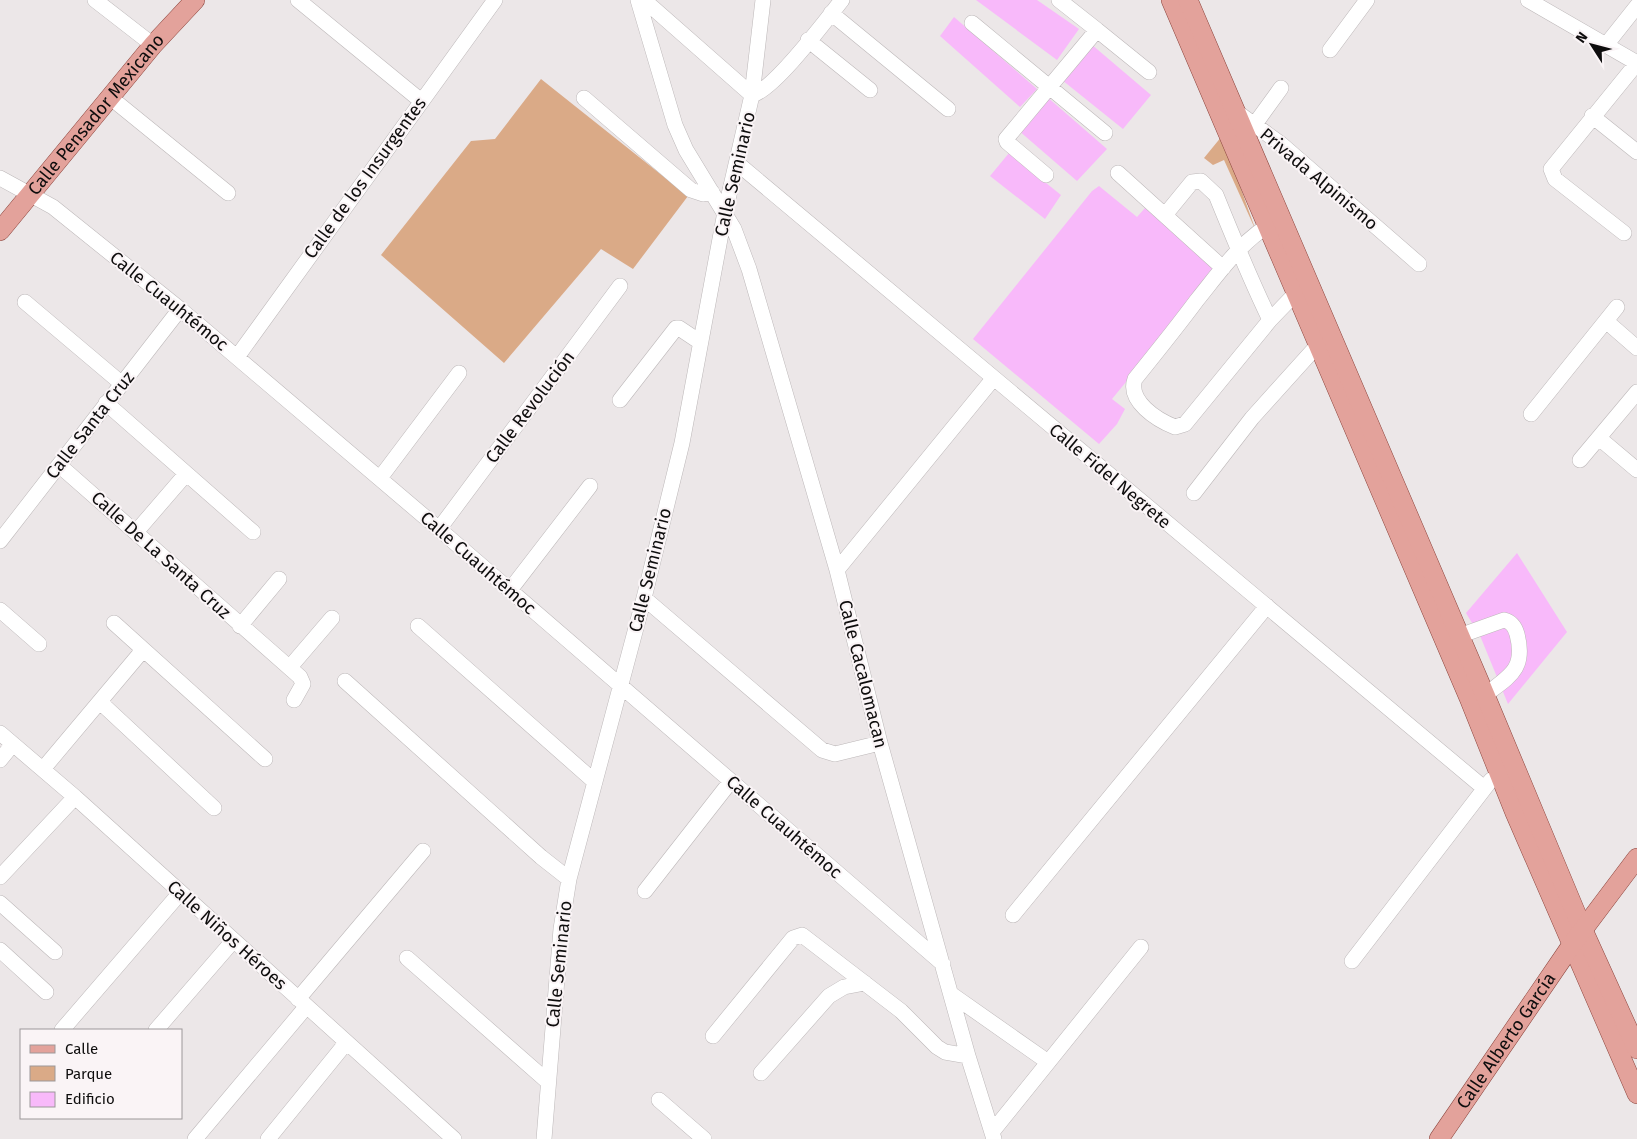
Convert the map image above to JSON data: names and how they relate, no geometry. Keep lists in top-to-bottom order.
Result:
{
  "streets": {
    "main road": ["Calle Pensador Mexicano", "Calle Alberto García"],
    "street": [
      "Calle Seminario",
      "Calle de los Insurgentes",
      "Privada Alpinismo",
      "Calle Cuauhtémoc",
      "Calle Revolución",
      "Calle Santa Cruz",
      "Calle Fidel Negrete",
      "Calle De La Santa Cruz",
      "Calle Cacalomacan",
      "Calle Niños Héroes"
    ]
  },
  "crossings": [
    ["Calle Pensador Mexicano", "Calle Cuauhtémoc"],
    ["Calle Seminario", "Calle Cuauhtémoc"],
    ["Calle Seminario", "Calle Fidel Negrete"],
    ["Calle Seminario", "Calle Cacalomacan"],
    ["Calle de los Insurgentes", "Calle Cuauhtémoc"],
    ["Calle Cuauhtémoc", "Calle Revolución"],
    ["Calle Cuauhtémoc", "Calle Santa Cruz"],
    ["Calle Cuauhtémoc", "Calle Cacalomacan"],
    ["Calle Santa Cruz", "Calle De La Santa Cruz"]
  ],
  "legend": ["Calle", "Parque", "Edificio"],
  "north": "top left"
}
